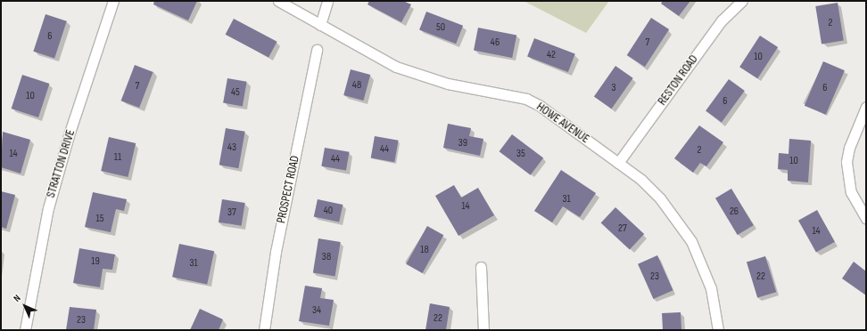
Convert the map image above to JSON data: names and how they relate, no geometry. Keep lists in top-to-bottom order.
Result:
{
  "streets": {
    "street": [
      "RESTON ROAD",
      "HOWE AVENUE",
      "STRATTON DRIVE",
      "PROSPECT ROAD"
    ]
  },
  "crossings": [
    ["RESTON ROAD", "HOWE AVENUE"]
  ],
  "house_numbers": [
    "2",
    "50",
    "6",
    "46",
    "7",
    "42",
    "10",
    "48",
    "7",
    "3",
    "6",
    "45",
    "10",
    "6",
    "39",
    "43",
    "44",
    "2",
    "14",
    "35",
    "11",
    "44",
    "10",
    "31",
    "14",
    "40",
    "26",
    "37",
    "15",
    "27",
    "14",
    "18",
    "38",
    "19",
    "31",
    "23",
    "22",
    "34",
    "22",
    "23"
  ],
  "north": "top left"
}
